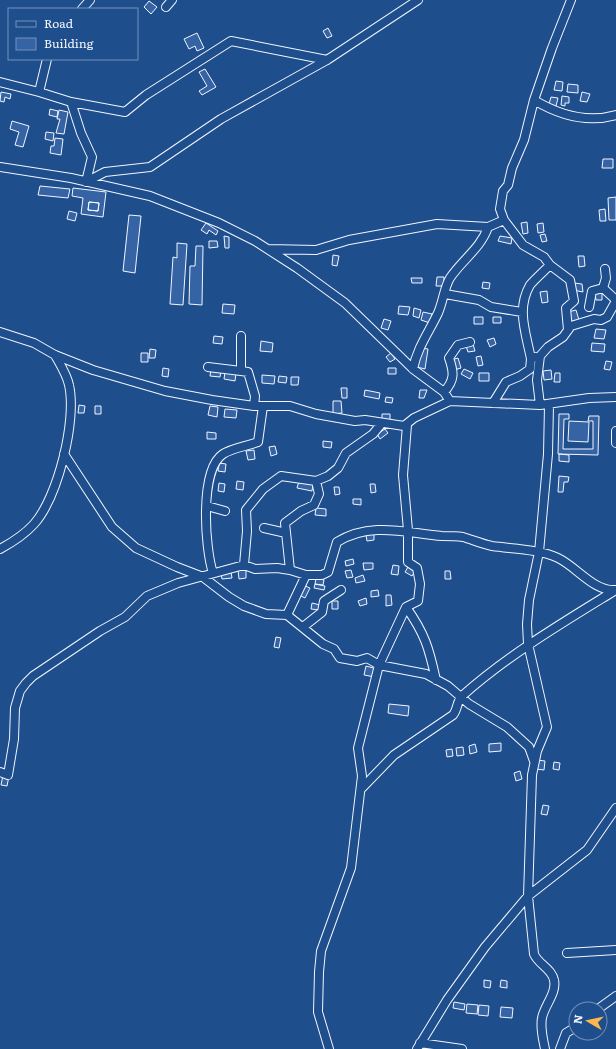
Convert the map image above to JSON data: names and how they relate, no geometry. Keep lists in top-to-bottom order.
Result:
{
  "legend": ["Road", "Building"],
  "north": "left"
}
